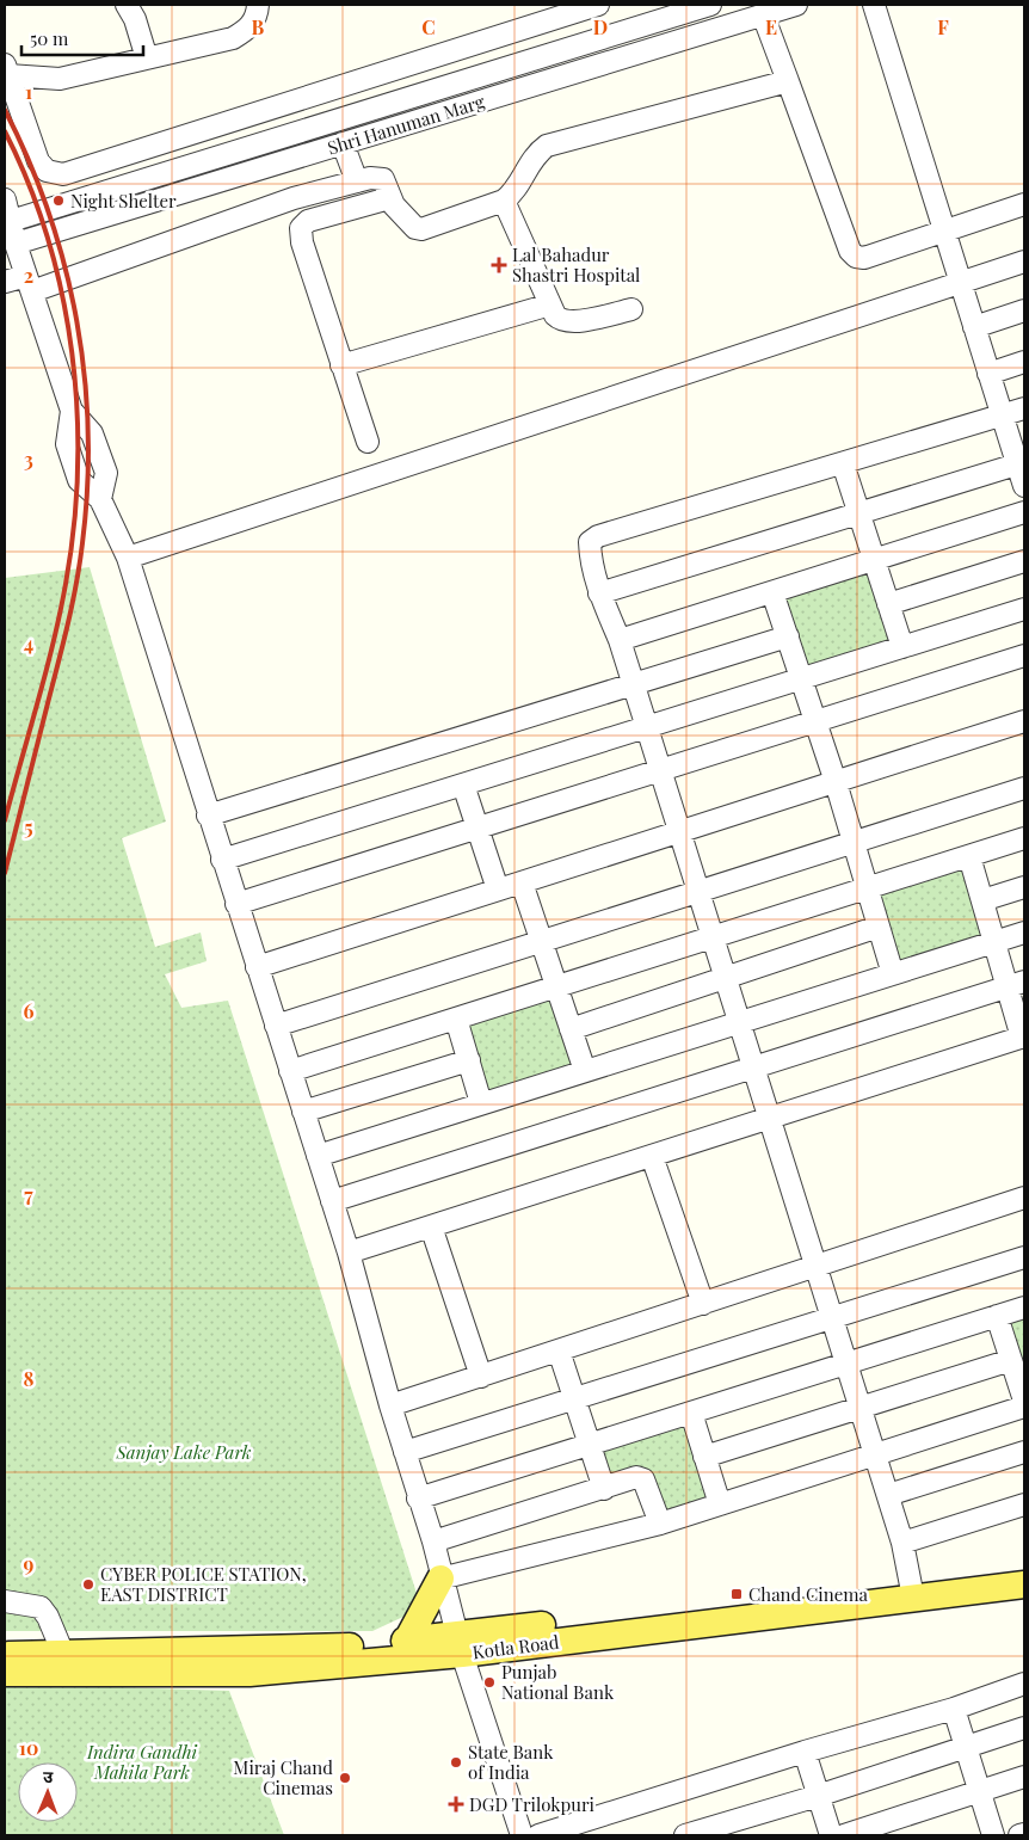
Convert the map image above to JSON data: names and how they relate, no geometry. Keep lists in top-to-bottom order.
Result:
{
  "streets": {
    "main road": ["Kotla Road"],
    "street": ["Shri Hanuman Marg"]
  },
  "parks": ["Sanjay Lake Park", "Indira Gandhi Mahila Park"],
  "places": {
    "other": [
      "Night Shelter",
      "CYBER POLICE STATION, EAST DISTRICT",
      "Punjab National Bank",
      "State Bank of India",
      "Miraj Chand Cinemas"
    ],
    "health": ["Lal Bahadur Shastri Hospital", "DGD Trilokpuri"],
    "transit": ["Chand Cinema"]
  },
  "scale_bar": "50 m",
  "north": "top",
  "grid": {
    "columns": [
      "B",
      "C",
      "D",
      "E",
      "F"
    ],
    "rows": [
      "1",
      "2",
      "3",
      "4",
      "5",
      "6",
      "7",
      "8",
      "9",
      "10"
    ]
  }
}
